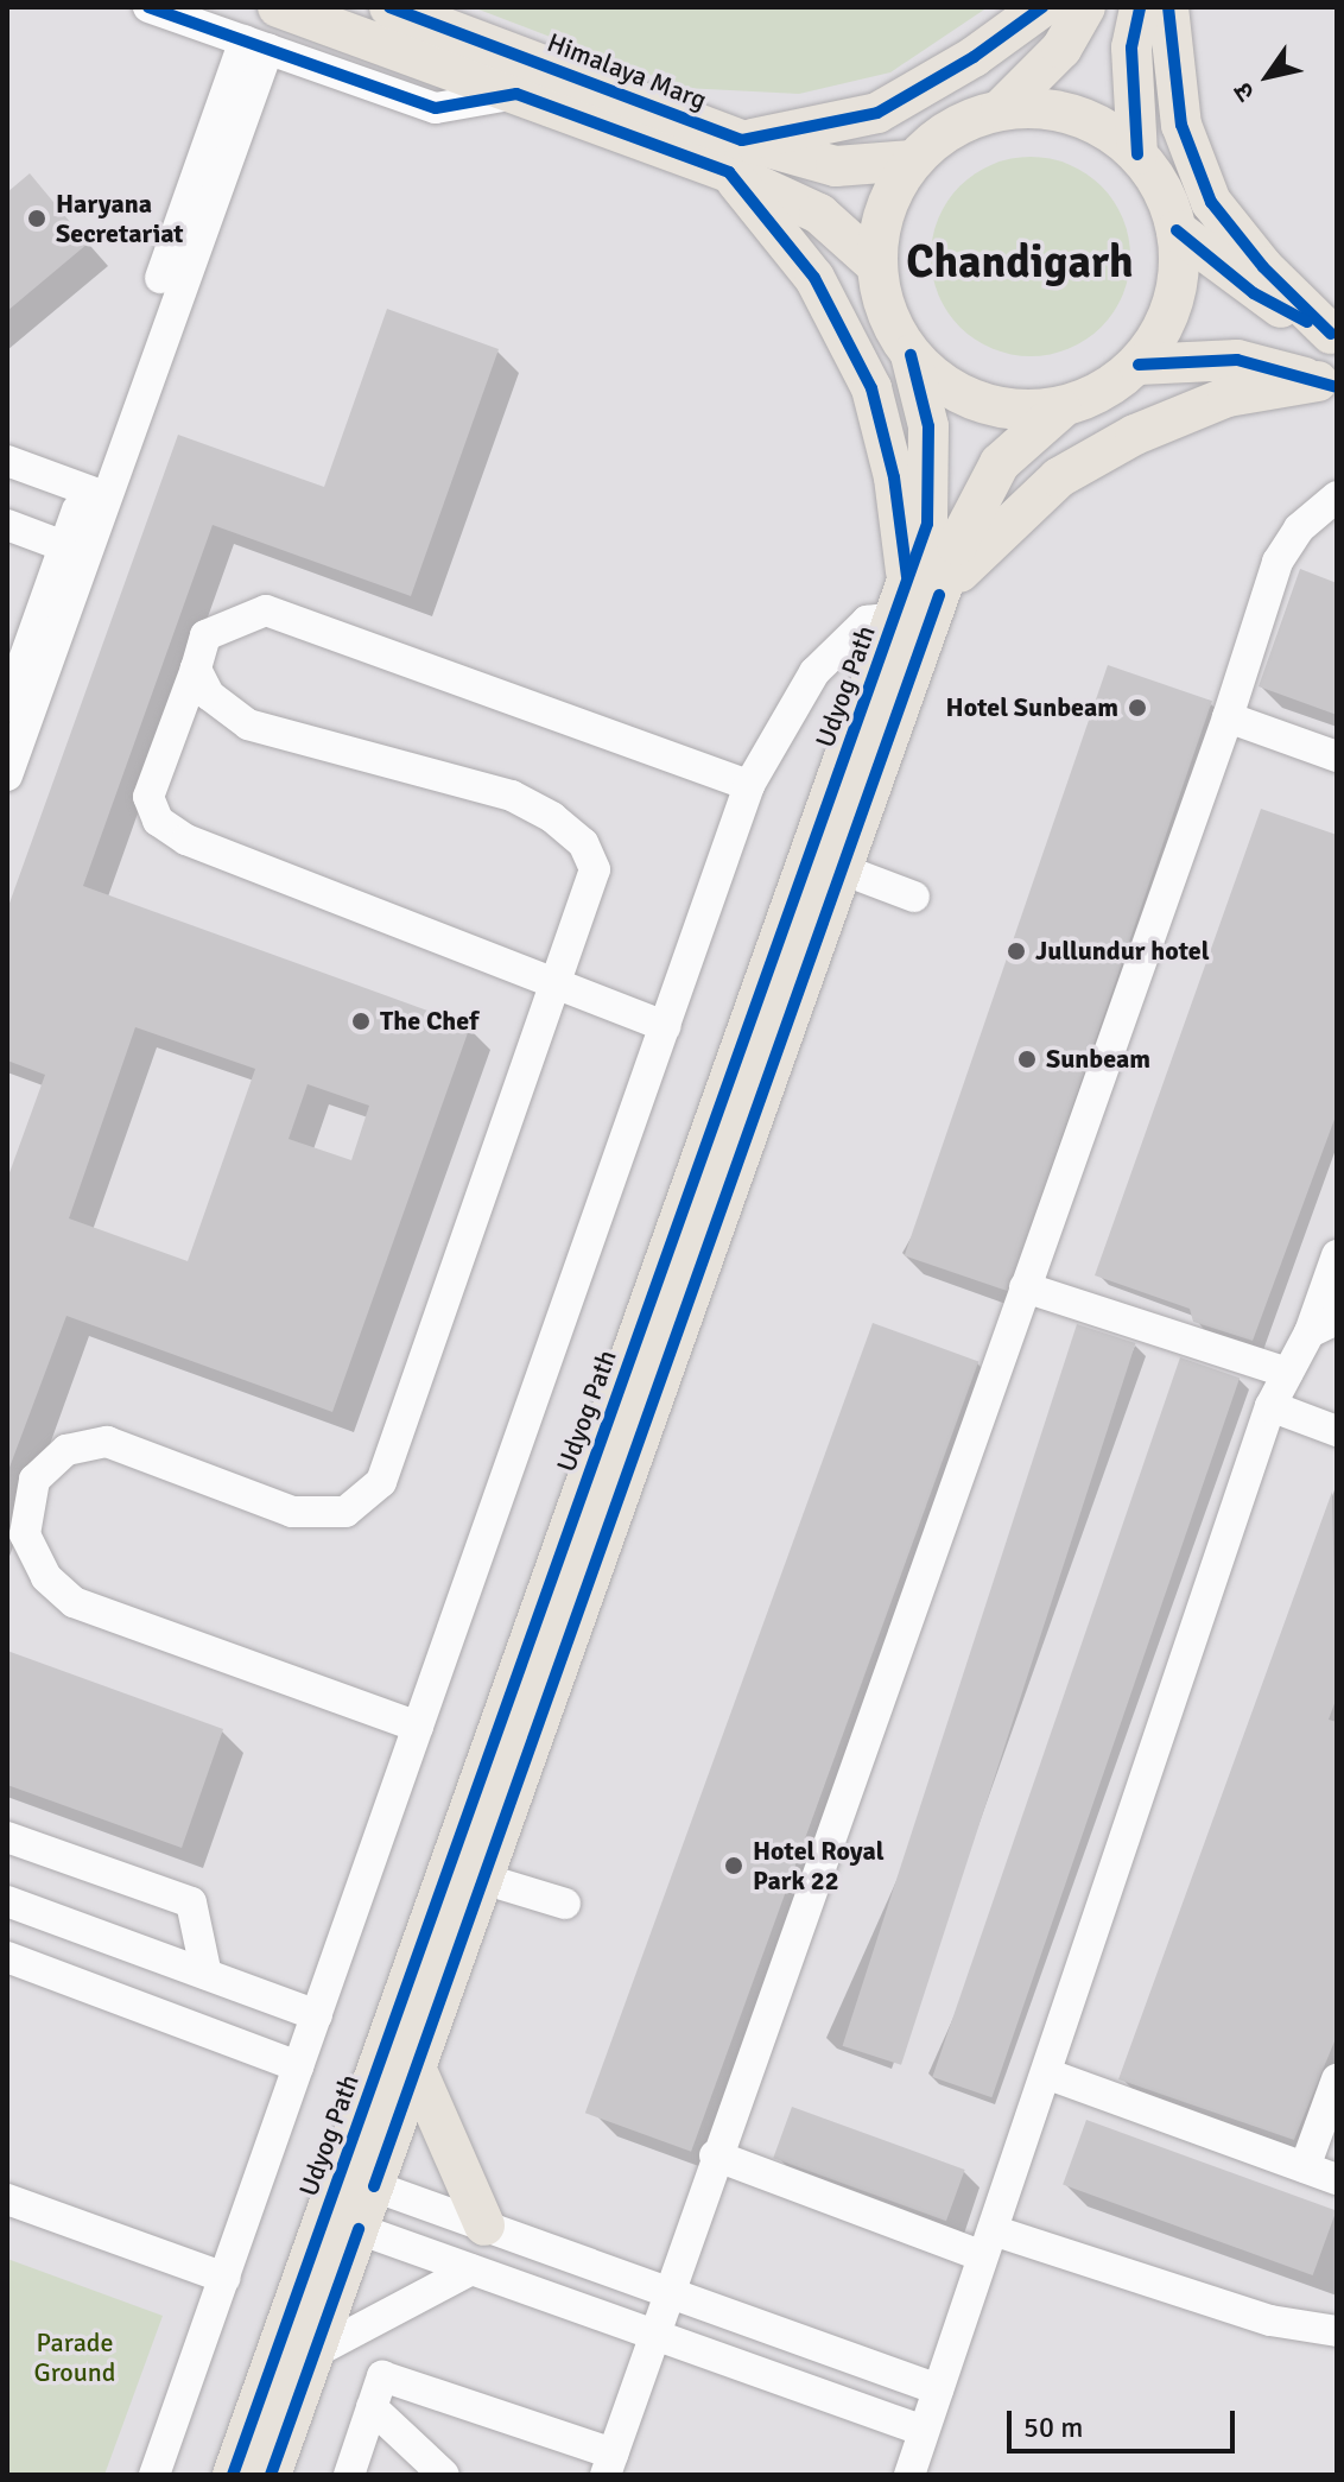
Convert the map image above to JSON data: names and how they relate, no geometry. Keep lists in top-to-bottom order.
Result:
{
  "streets": {
    "main road": ["Himalaya Marg", "Udyog Path"]
  },
  "crossings": [
    ["Himalaya Marg", "Udyog Path"]
  ],
  "districts": ["Chandigarh"],
  "parks": ["Parade Ground"],
  "places": [
    "Haryana Secretariat",
    "Hotel Sunbeam",
    "Jullundur hotel",
    "The Chef",
    "Sunbeam",
    "Hotel Royal Park 22"
  ],
  "scale_bar": "50 m",
  "north": "bottom left"
}
